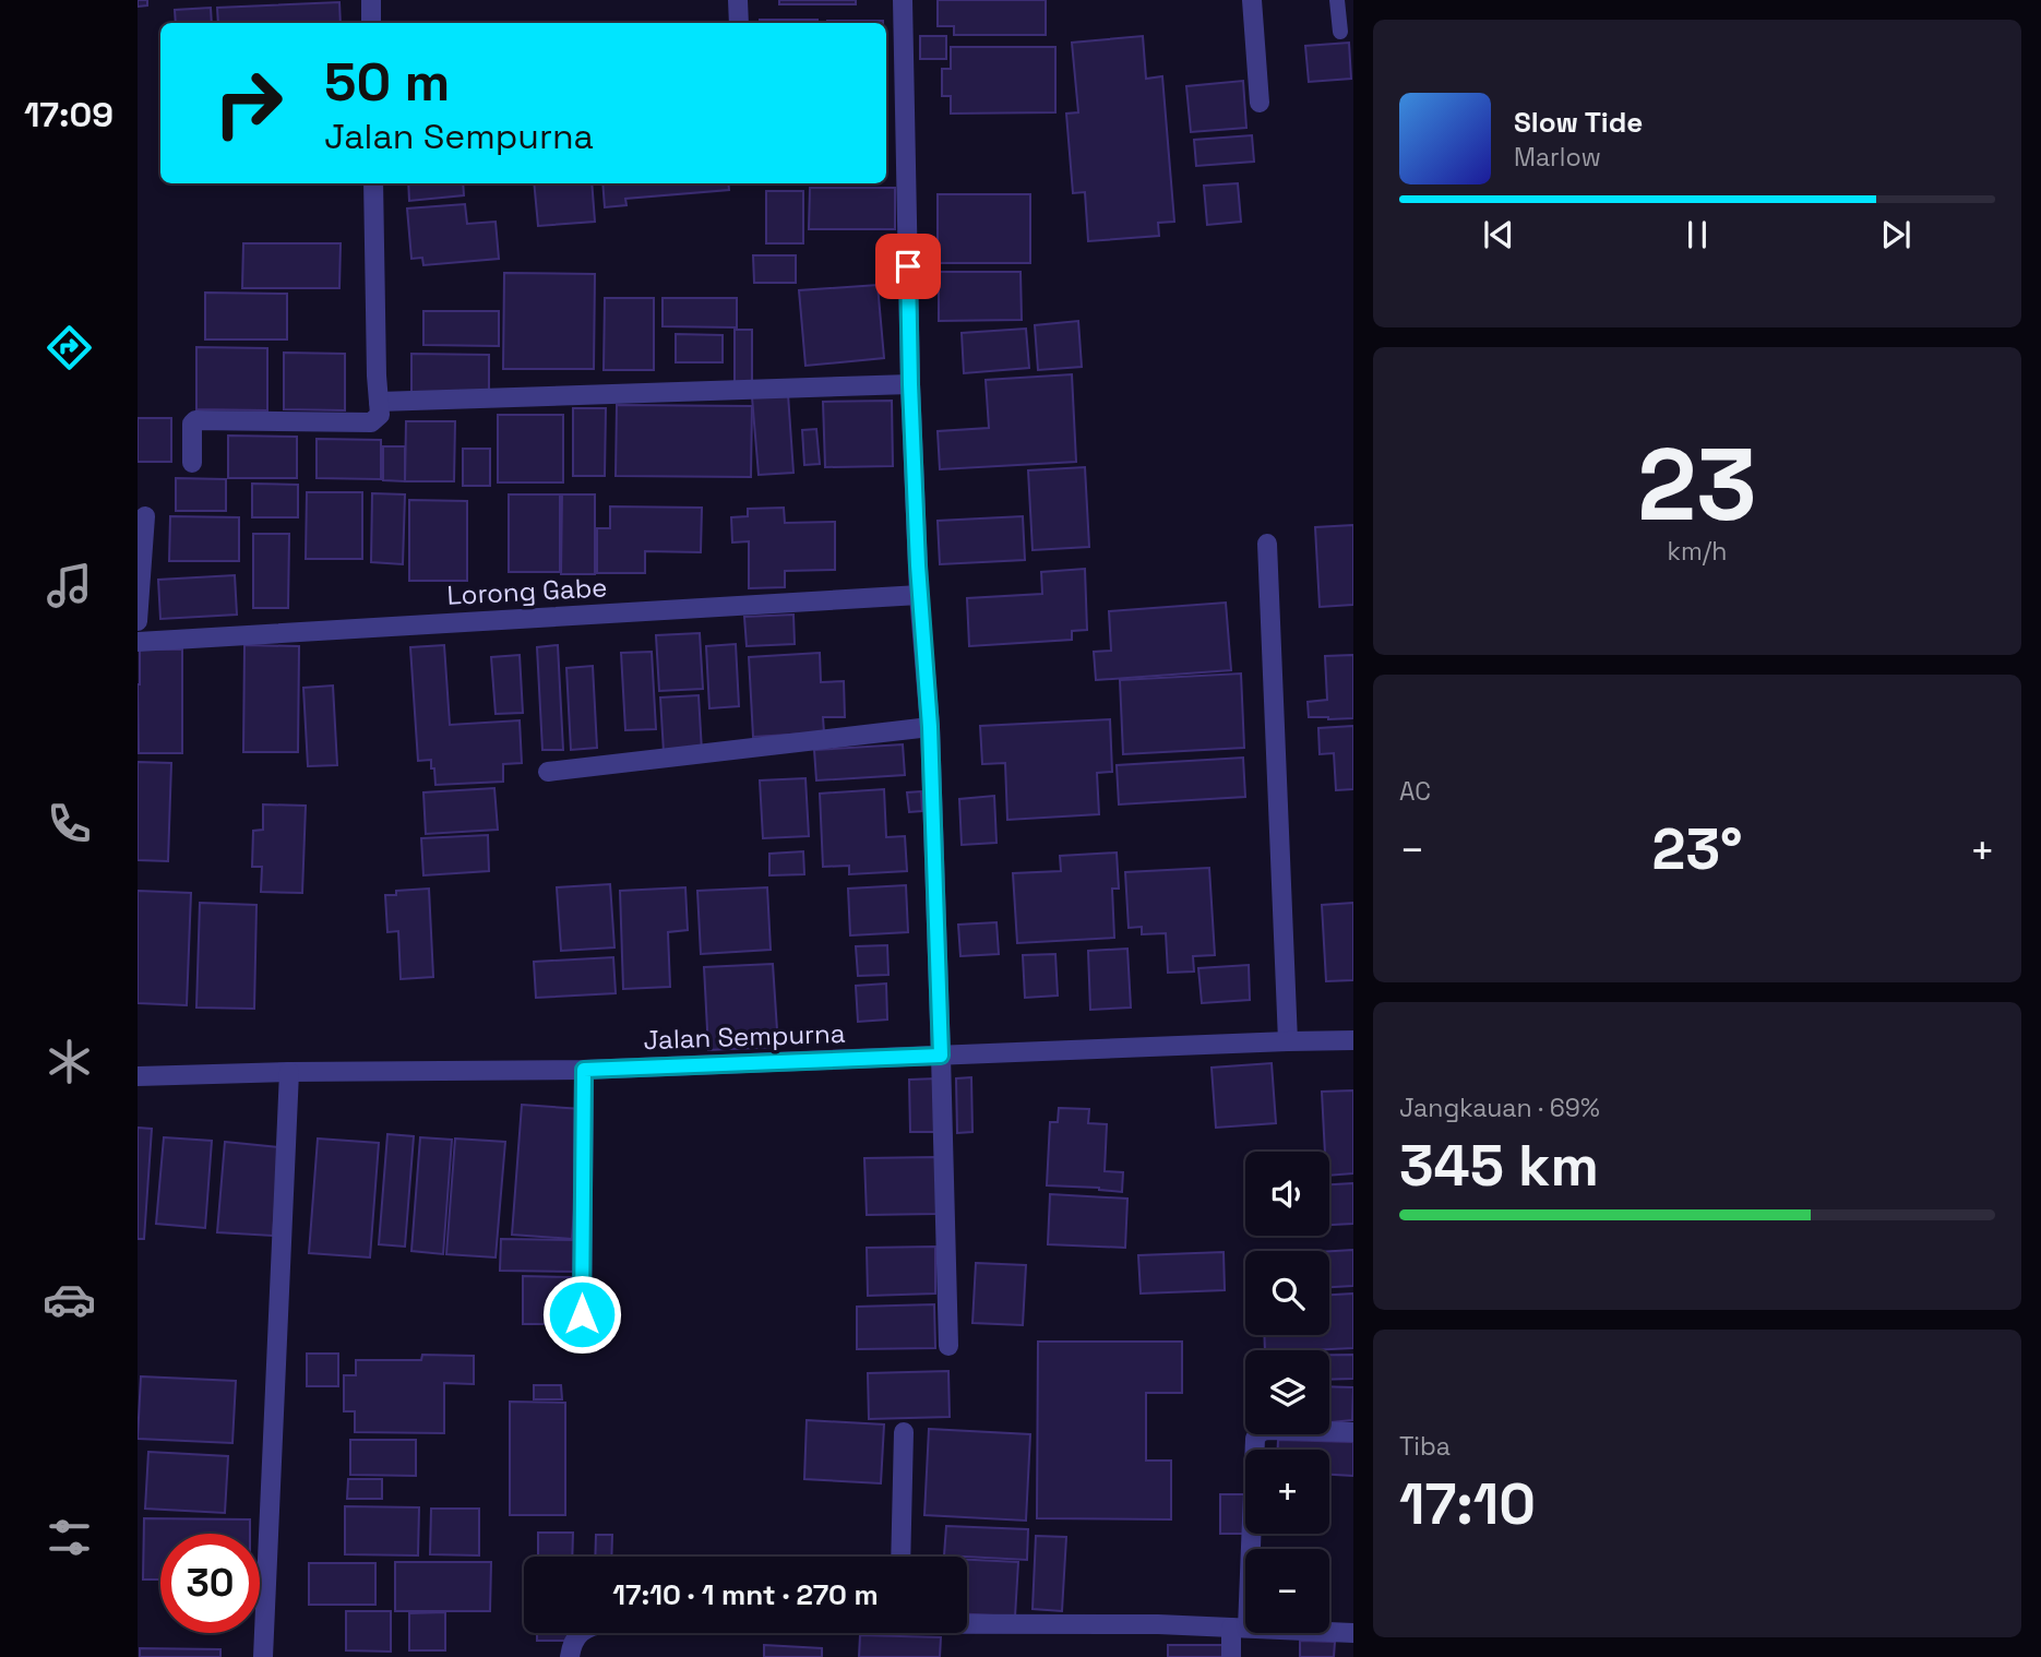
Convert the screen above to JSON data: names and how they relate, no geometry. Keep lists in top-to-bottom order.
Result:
{
  "streets": {
    "street": ["Lorong Gabe", "Jalan Sempurna"]
  },
  "page": {
    "tabs": "17:09",
    "turn": ["50 m", "Jalan Sempurna"],
    "song": ["Slow Tide", "Marlow"],
    "tile": [
      ["23", "km/h"],
      "AC",
      ["Jangkauan · 69%", "345 km"],
      ["Tiba", "17:10"]
    ],
    "heat": ["−", "23°", "+"],
    "map_buttons": ["+", "−"],
    "limit": "30",
    "trip": "17:10 · 1 mnt · 270 m"
  }
}
